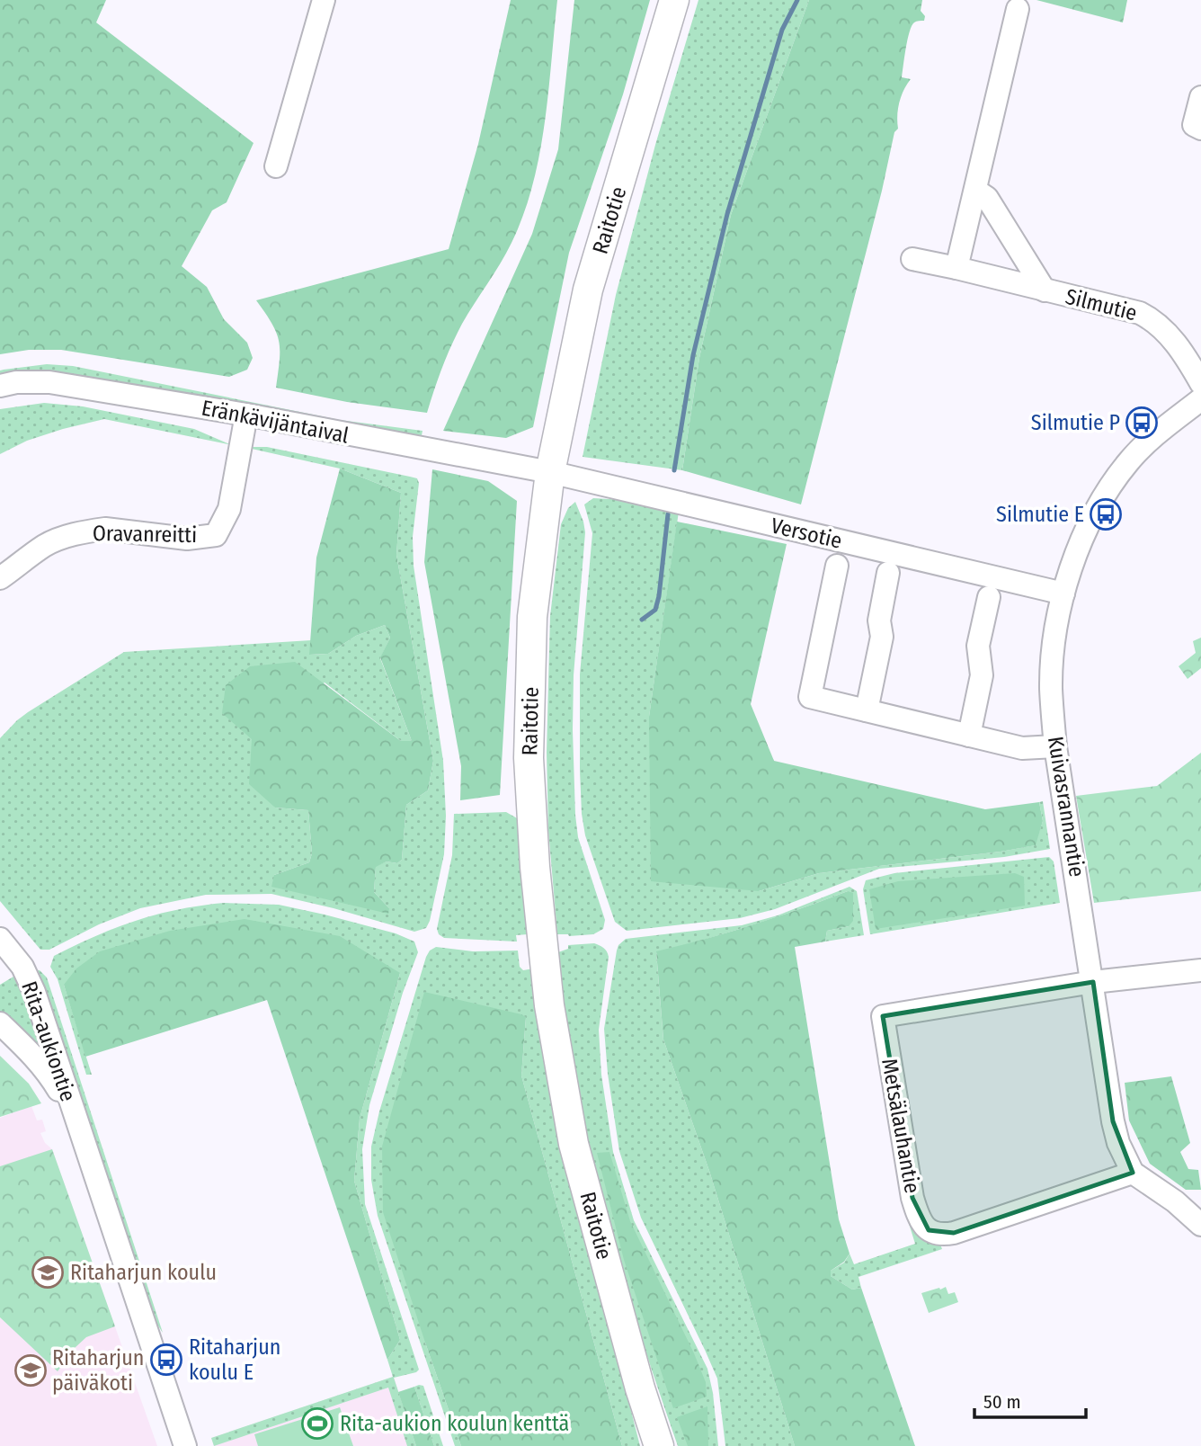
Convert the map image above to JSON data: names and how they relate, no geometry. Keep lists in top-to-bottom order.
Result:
{
  "streets": {
    "main road": ["Raitotie"],
    "street": [
      "Silmutie",
      "Eränkävijäntaival",
      "Versotie",
      "Oravanreitti",
      "Kuivasrannantie",
      "Rita-aukiontie",
      "Metsälauhantie"
    ]
  },
  "crossings": [
    ["Raitotie", "Eränkävijäntaival"],
    ["Raitotie", "Versotie"],
    ["Eränkävijäntaival", "Versotie"],
    ["Eränkävijäntaival", "Oravanreitti"],
    ["Versotie", "Kuivasrannantie"],
    ["Kuivasrannantie", "Metsälauhantie"]
  ],
  "places": {
    "bus stop": ["Silmutie P", "Silmutie E", "Ritaharjun koulu E"],
    "school or university": ["Ritaharjun koulu", "Ritaharjun päiväkoti"],
    "sports": ["Rita-aukion koulun kenttä"]
  },
  "scale_bar": "50 m"
}
